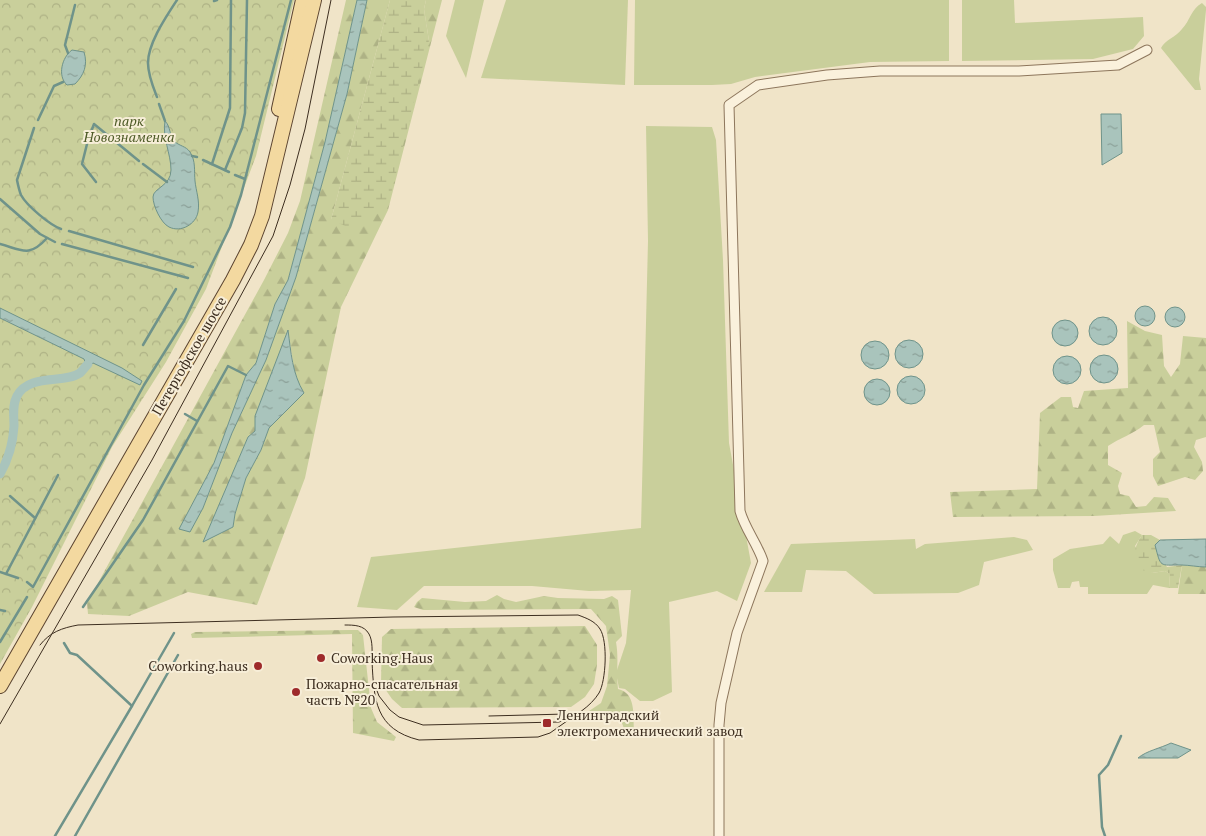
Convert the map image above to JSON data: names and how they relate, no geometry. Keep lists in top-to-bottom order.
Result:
{
  "streets": {
    "main road": ["Петергофское шоссе"]
  },
  "parks": ["парк Новознаменка"],
  "places": {
    "other": ["Coworking.Haus", "Coworking.haus", "Пожарно-спасательная часть №20"],
    "transit": ["Ленинградский электромеханический завод"]
  }
}
